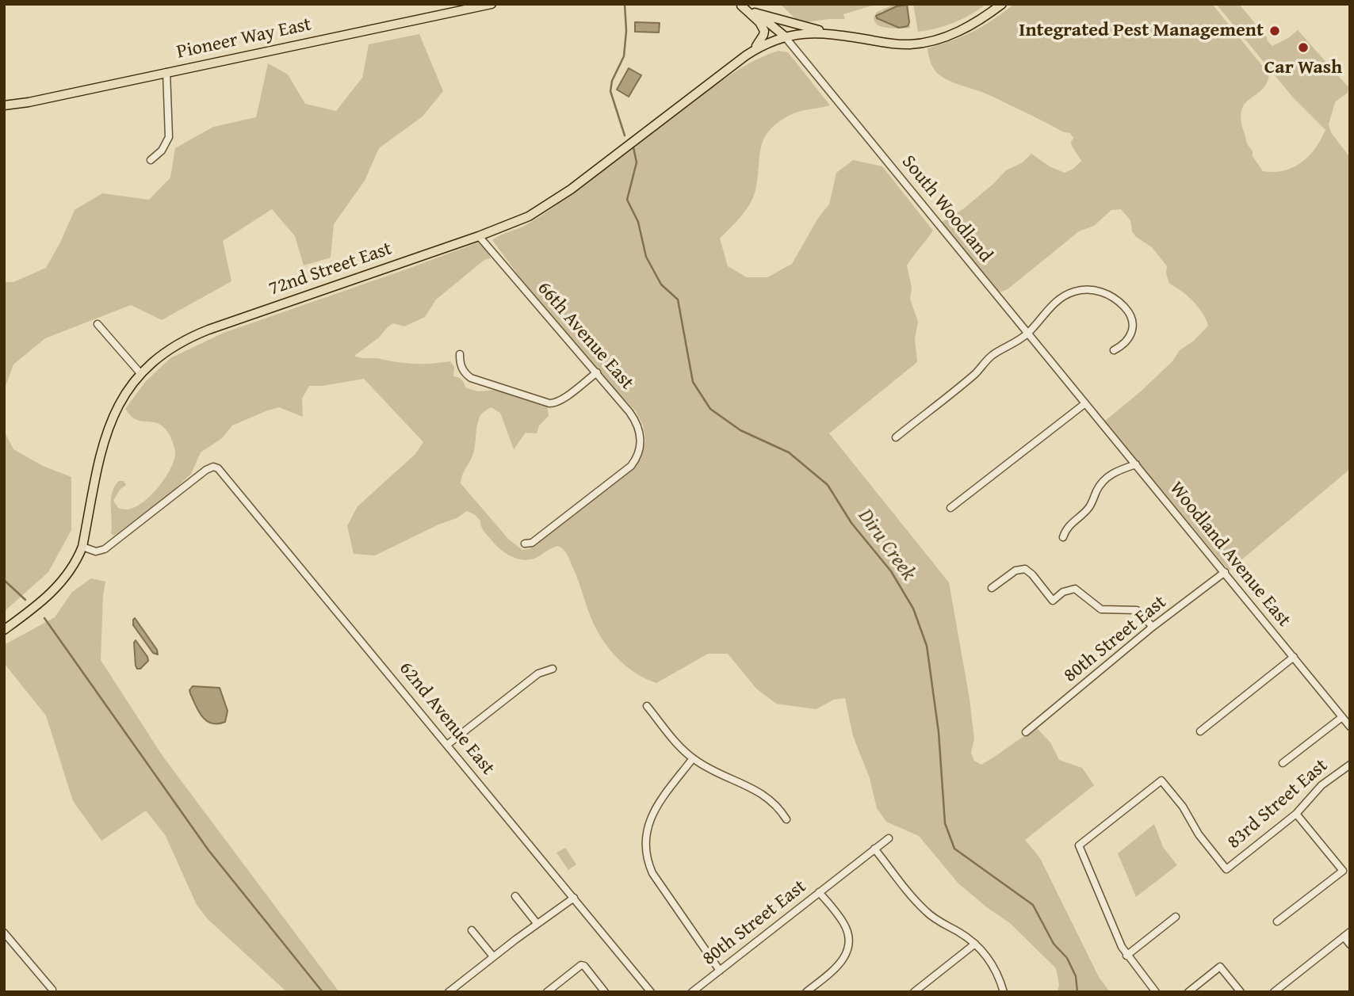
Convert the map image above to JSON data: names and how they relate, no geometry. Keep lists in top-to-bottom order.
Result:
{
  "streets": {
    "main road": ["Pioneer Way East", "72nd Street East"],
    "street": [
      "South Woodland",
      "66th Avenue East",
      "Woodland Avenue East",
      "80th Street East",
      "62nd Avenue East",
      "83rd Street East"
    ]
  },
  "crossings": [
    ["South Woodland", "72nd Street East"],
    ["South Woodland", "Woodland Avenue East"],
    ["72nd Street East", "66th Avenue East"],
    ["72nd Street East", "62nd Avenue East"],
    ["Woodland Avenue East", "80th Street East"]
  ],
  "water": ["Diru Creek"],
  "places": ["Integrated Pest Management", "Car Wash"]
}
